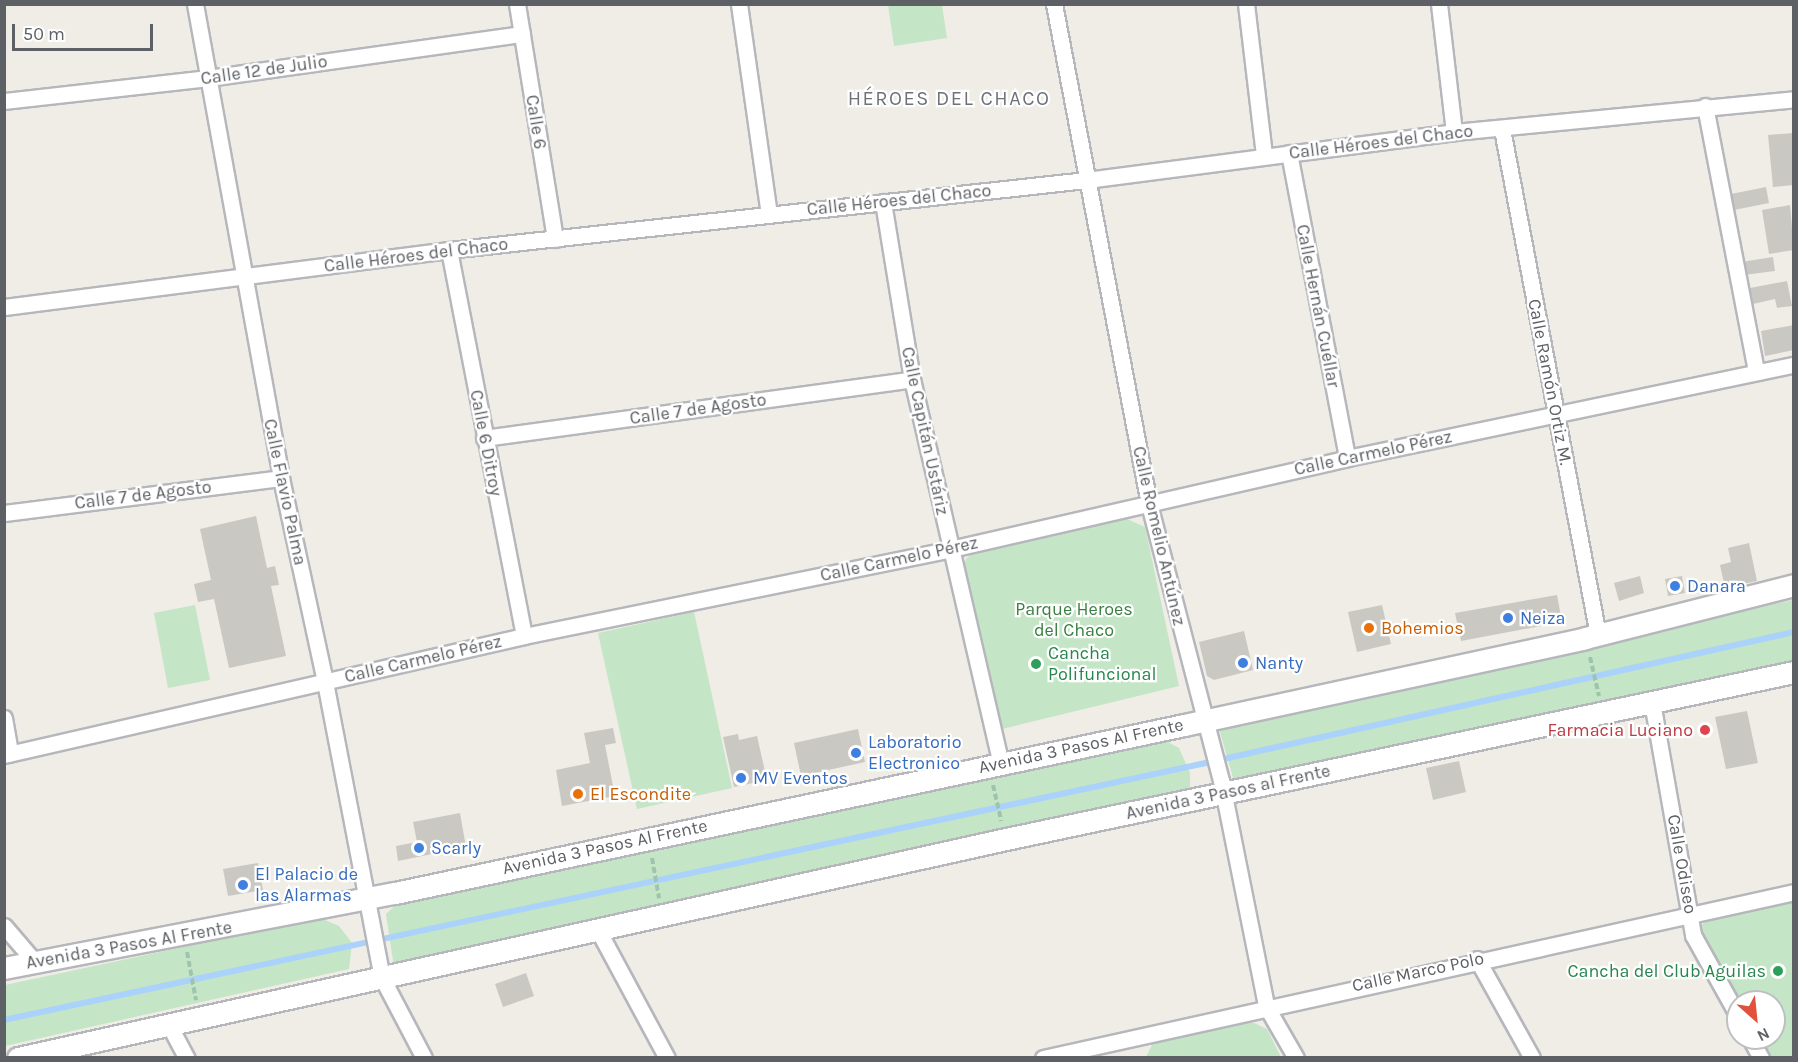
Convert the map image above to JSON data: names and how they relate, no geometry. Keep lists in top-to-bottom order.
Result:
{
  "streets": {
    "main road": ["Avenida 3 Pasos Al Frente", "Avenida 3 Pasos al Frente"],
    "street": [
      "Calle 12 de Julio",
      "Calle 6",
      "Calle Héroes del Chaco",
      "Calle Hernán Cuéllar",
      "Calle Ramón Ortiz M.",
      "Calle 7 de Agosto",
      "Calle Capitán Ustáriz",
      "Calle 6 Ditroy",
      "Calle Carmelo Pérez",
      "Calle Flavio Palma",
      "Calle Romelio Antúnez",
      "Calle Odiseo",
      "Calle Marco Polo"
    ]
  },
  "crossings": [
    ["Calle 12 de Julio", "Calle 6"],
    ["Calle 12 de Julio", "Calle Flavio Palma"],
    ["Calle 6", "Calle Héroes del Chaco"],
    ["Calle Héroes del Chaco", "Calle Hernán Cuéllar"],
    ["Calle Héroes del Chaco", "Calle Ramón Ortiz M."],
    ["Calle Héroes del Chaco", "Calle Capitán Ustáriz"],
    ["Calle Héroes del Chaco", "Calle 6 Ditroy"],
    ["Calle Héroes del Chaco", "Calle Flavio Palma"],
    ["Calle Héroes del Chaco", "Calle Romelio Antúnez"],
    ["Calle Hernán Cuéllar", "Calle Carmelo Pérez"],
    ["Calle Ramón Ortiz M.", "Calle Carmelo Pérez"],
    ["Calle Ramón Ortiz M.", "Avenida 3 Pasos al Frente"],
    ["Calle 7 de Agosto", "Calle Capitán Ustáriz"],
    ["Calle 7 de Agosto", "Calle 6 Ditroy"],
    ["Calle 7 de Agosto", "Calle Flavio Palma"],
    ["Calle Capitán Ustáriz", "Calle Carmelo Pérez"],
    ["Calle Capitán Ustáriz", "Avenida 3 Pasos Al Frente"],
    ["Calle 6 Ditroy", "Calle Carmelo Pérez"],
    ["Calle Carmelo Pérez", "Calle Flavio Palma"],
    ["Calle Carmelo Pérez", "Calle Romelio Antúnez"],
    ["Calle Flavio Palma", "Avenida 3 Pasos Al Frente"],
    ["Calle Romelio Antúnez", "Avenida 3 Pasos Al Frente"],
    ["Calle Romelio Antúnez", "Avenida 3 Pasos al Frente"],
    ["Calle Romelio Antúnez", "Calle Marco Polo"],
    ["Avenida 3 Pasos Al Frente", "Avenida 3 Pasos al Frente"],
    ["Avenida 3 Pasos al Frente", "Calle Odiseo"],
    ["Calle Odiseo", "Calle Marco Polo"]
  ],
  "districts": ["HÉROES DEL CHACO"],
  "parks": ["Parque Heroes del Chaco"],
  "places": [
    "Danara",
    "Neiza",
    "Bohemios",
    "Nanty",
    "Cancha Polifuncional",
    "Farmacia Luciano",
    "Laboratorio Electronico",
    "MV Eventos",
    "El Escondite",
    "Scarly",
    "El Palacio de las Alarmas",
    "Cancha del Club Aguilas"
  ],
  "scale_bar": "50 m",
  "north": "bottom right"
}
